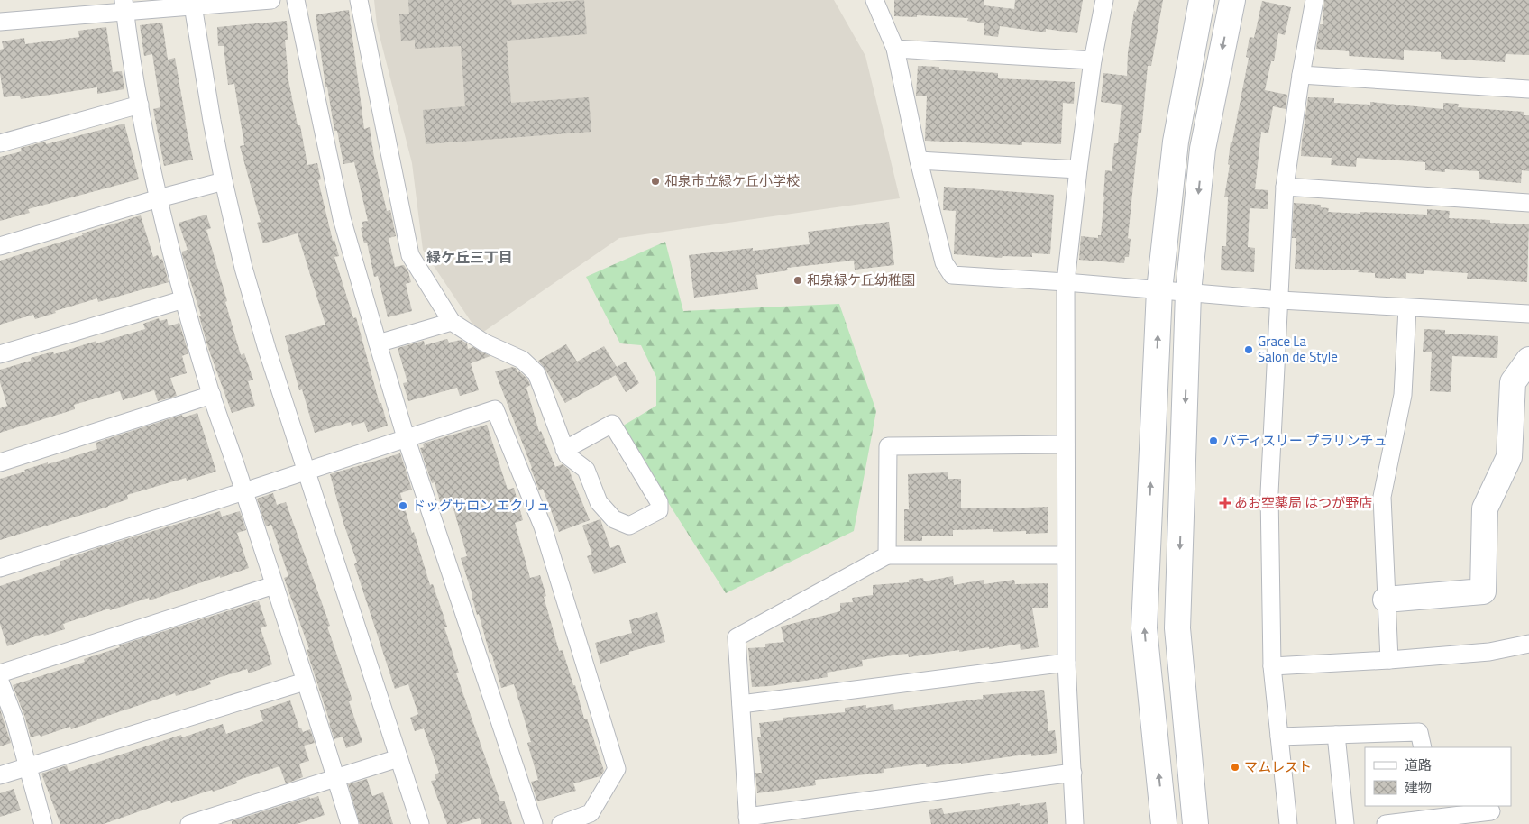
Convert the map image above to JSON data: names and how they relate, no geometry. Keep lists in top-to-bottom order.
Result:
{
  "districts": ["緑ケ丘三丁目"],
  "places": {
    "other": [
      "和泉市立緑ケ丘小学校",
      "和泉緑ケ丘幼稚園",
      "Grace La Salon de Style",
      "パティスリー プラリンチュ",
      "ドッグサロン エクリュ",
      "マムレスト"
    ],
    "health": ["あお空薬局 はつが野店"]
  },
  "legend": ["道路", "建物"]
}
